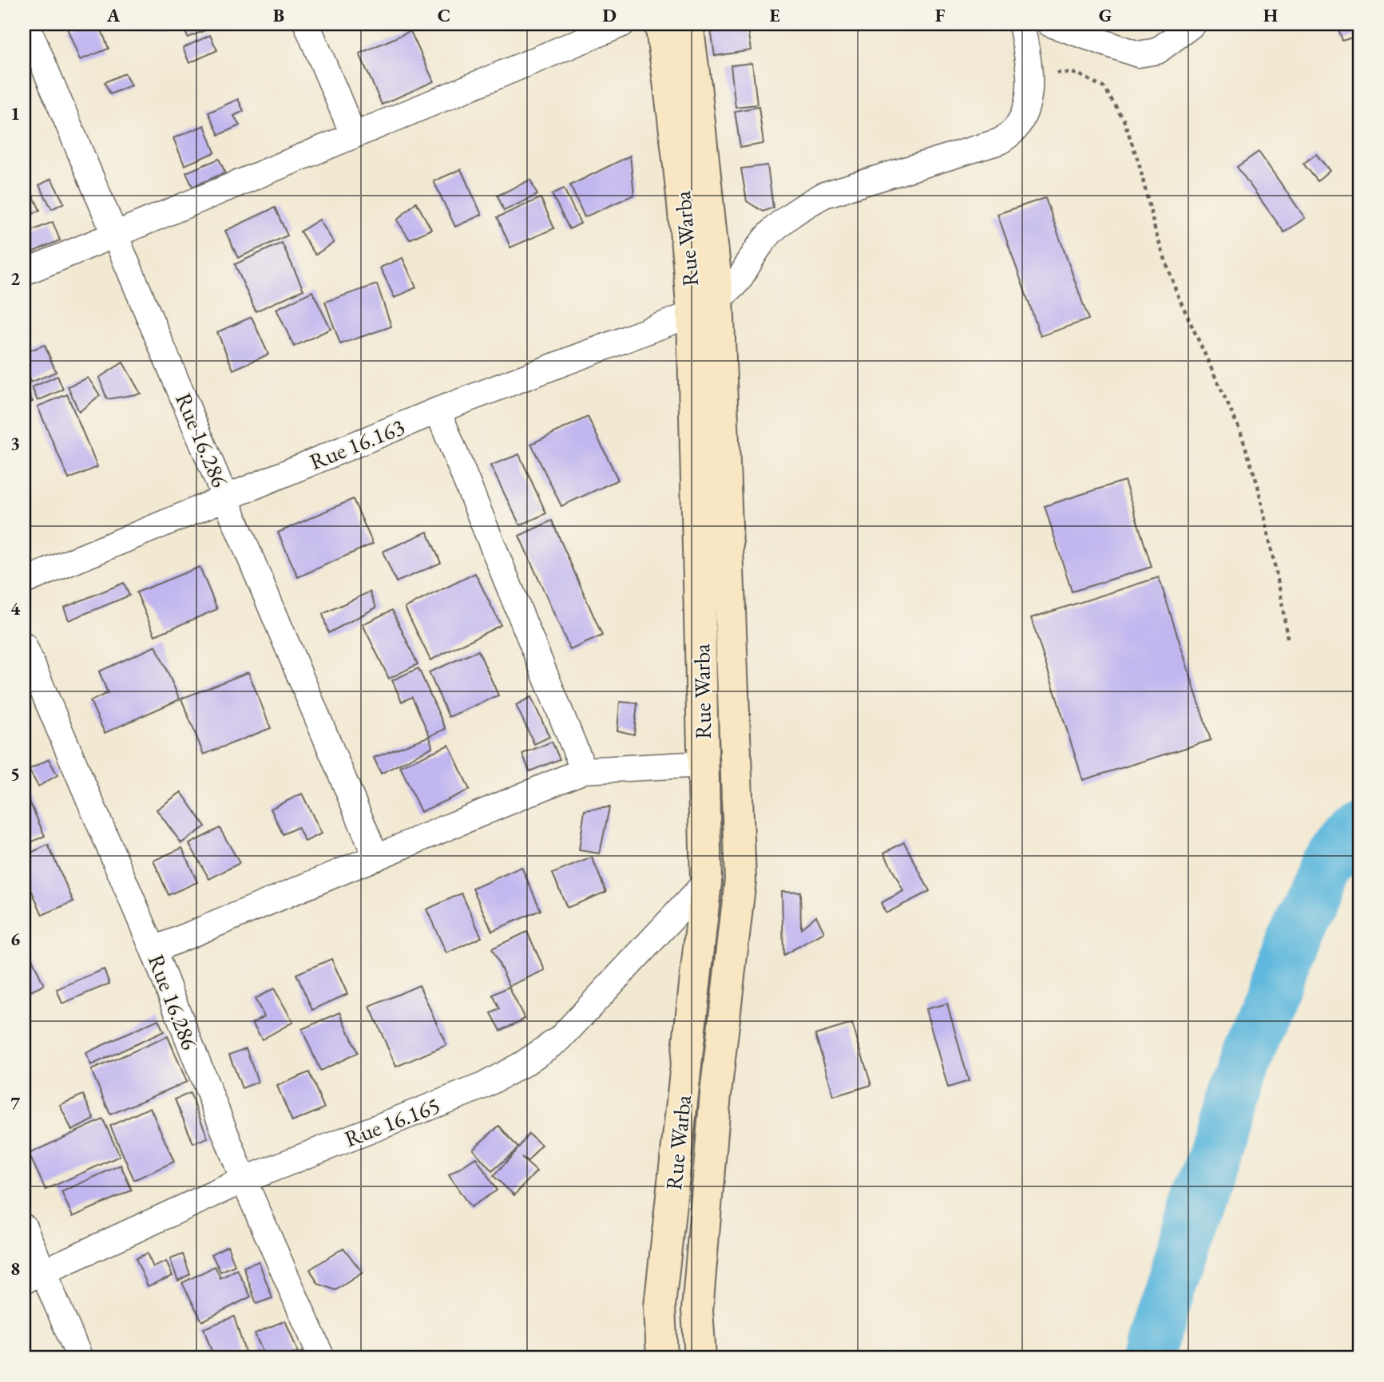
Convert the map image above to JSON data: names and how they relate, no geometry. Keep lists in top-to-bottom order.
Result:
{
  "streets": {
    "main road": ["Rue Warba"],
    "street": ["Rue 16.286", "Rue 16.163", "Rue 16.165"]
  },
  "crossings": [
    ["Rue Warba", "Rue 16.163"],
    ["Rue Warba", "Rue 16.165"],
    ["Rue 16.286", "Rue 16.163"],
    ["Rue 16.286", "Rue 16.165"]
  ],
  "grid": {
    "columns": [
      "A",
      "B",
      "C",
      "D",
      "E",
      "F",
      "G",
      "H"
    ],
    "rows": [
      "1",
      "2",
      "3",
      "4",
      "5",
      "6",
      "7",
      "8"
    ]
  }
}
